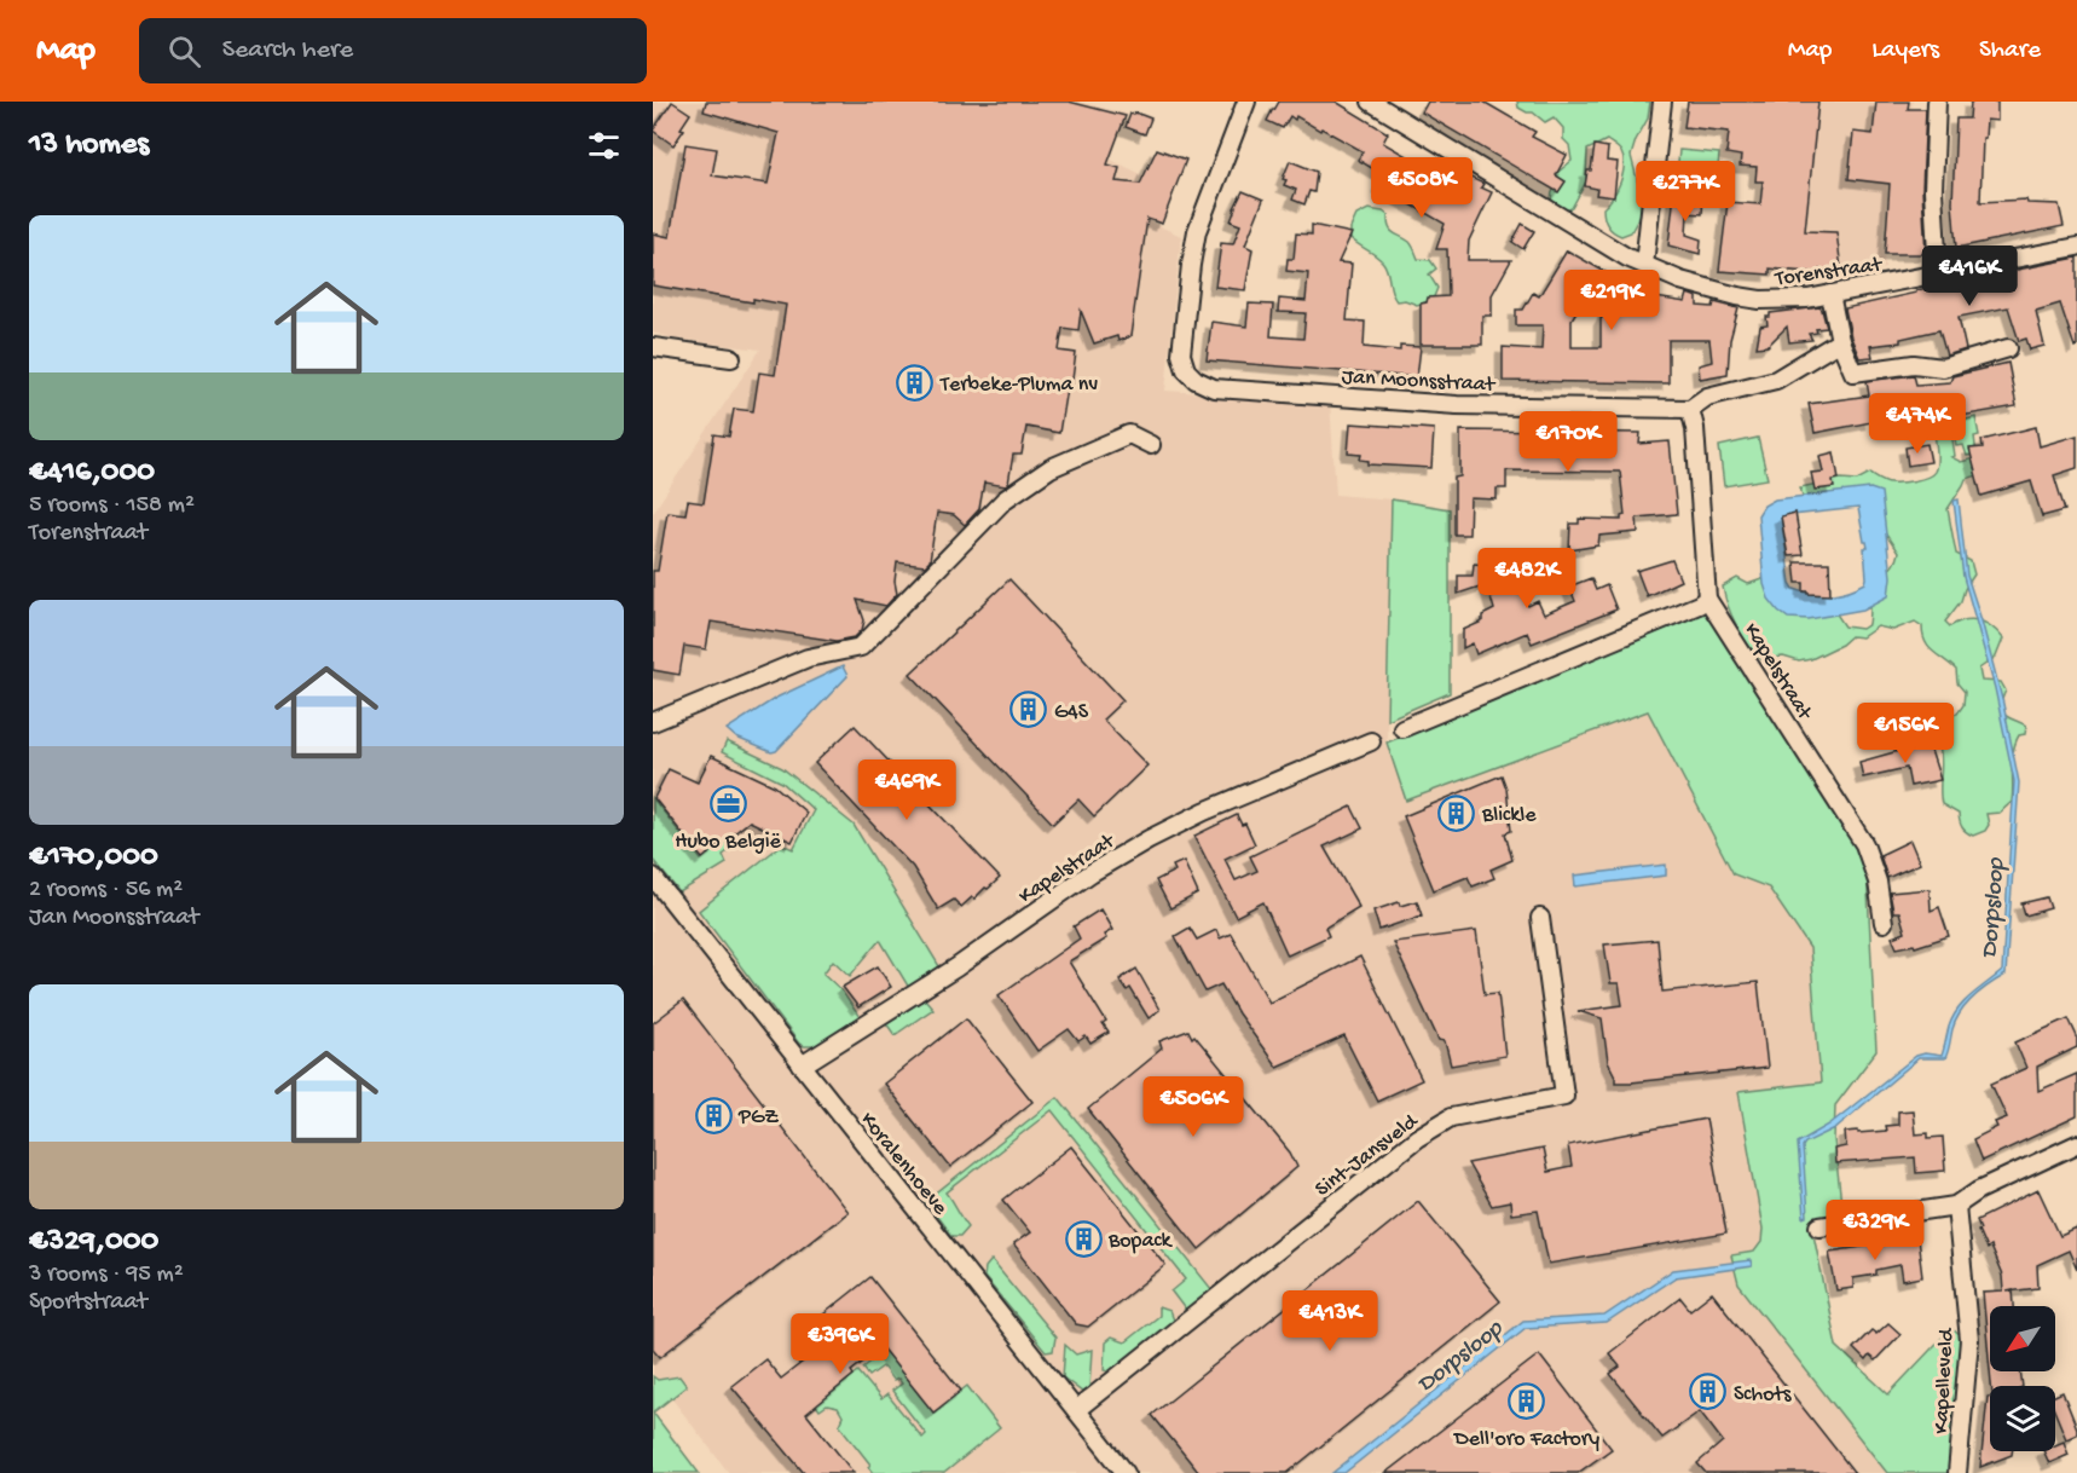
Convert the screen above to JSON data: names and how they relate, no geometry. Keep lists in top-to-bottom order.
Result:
{
  "streets": {
    "street": [
      "Torenstraat",
      "Jan Moonsstraat",
      "Kapelstraat",
      "Sint-Jansveld",
      "Koralenhoeve",
      "Kapelleveld"
    ]
  },
  "crossings": [
    ["Jan Moonsstraat", "Kapelstraat"],
    ["Kapelstraat", "Koralenhoeve"],
    ["Sint-Jansveld", "Koralenhoeve"]
  ],
  "water": ["Dorpsloop"],
  "places": {
    "building": [
      "Terbeke-Pluma nv",
      "G4S",
      "Blickle",
      "PGZ",
      "Bopack",
      "Schots",
      "Dell'oro Factory"
    ],
    "office": ["Hubo België"]
  },
  "north": "bottom left",
  "page": {
    "header": "Map",
    "search": "Search here",
    "nav": ["Map", "Layers", "Share"],
    "heading": "13 homes",
    "price": [
      "€508K",
      "€277K",
      "€416K",
      "€219K",
      "€474K",
      "€170K",
      "€482K",
      "€156K",
      "€469K",
      "€506K",
      "€329K",
      "€413K",
      "€396K"
    ],
    "list": [
      {
        "name": "€416,000",
        "note": "5 rooms · 158 m² · Torenstraat"
      },
      {
        "name": "€170,000",
        "note": "2 rooms · 56 m² · Jan Moonsstraat"
      },
      {
        "name": "€329,000",
        "note": "3 rooms · 95 m² · Sportstraat"
      }
    ]
  }
}
